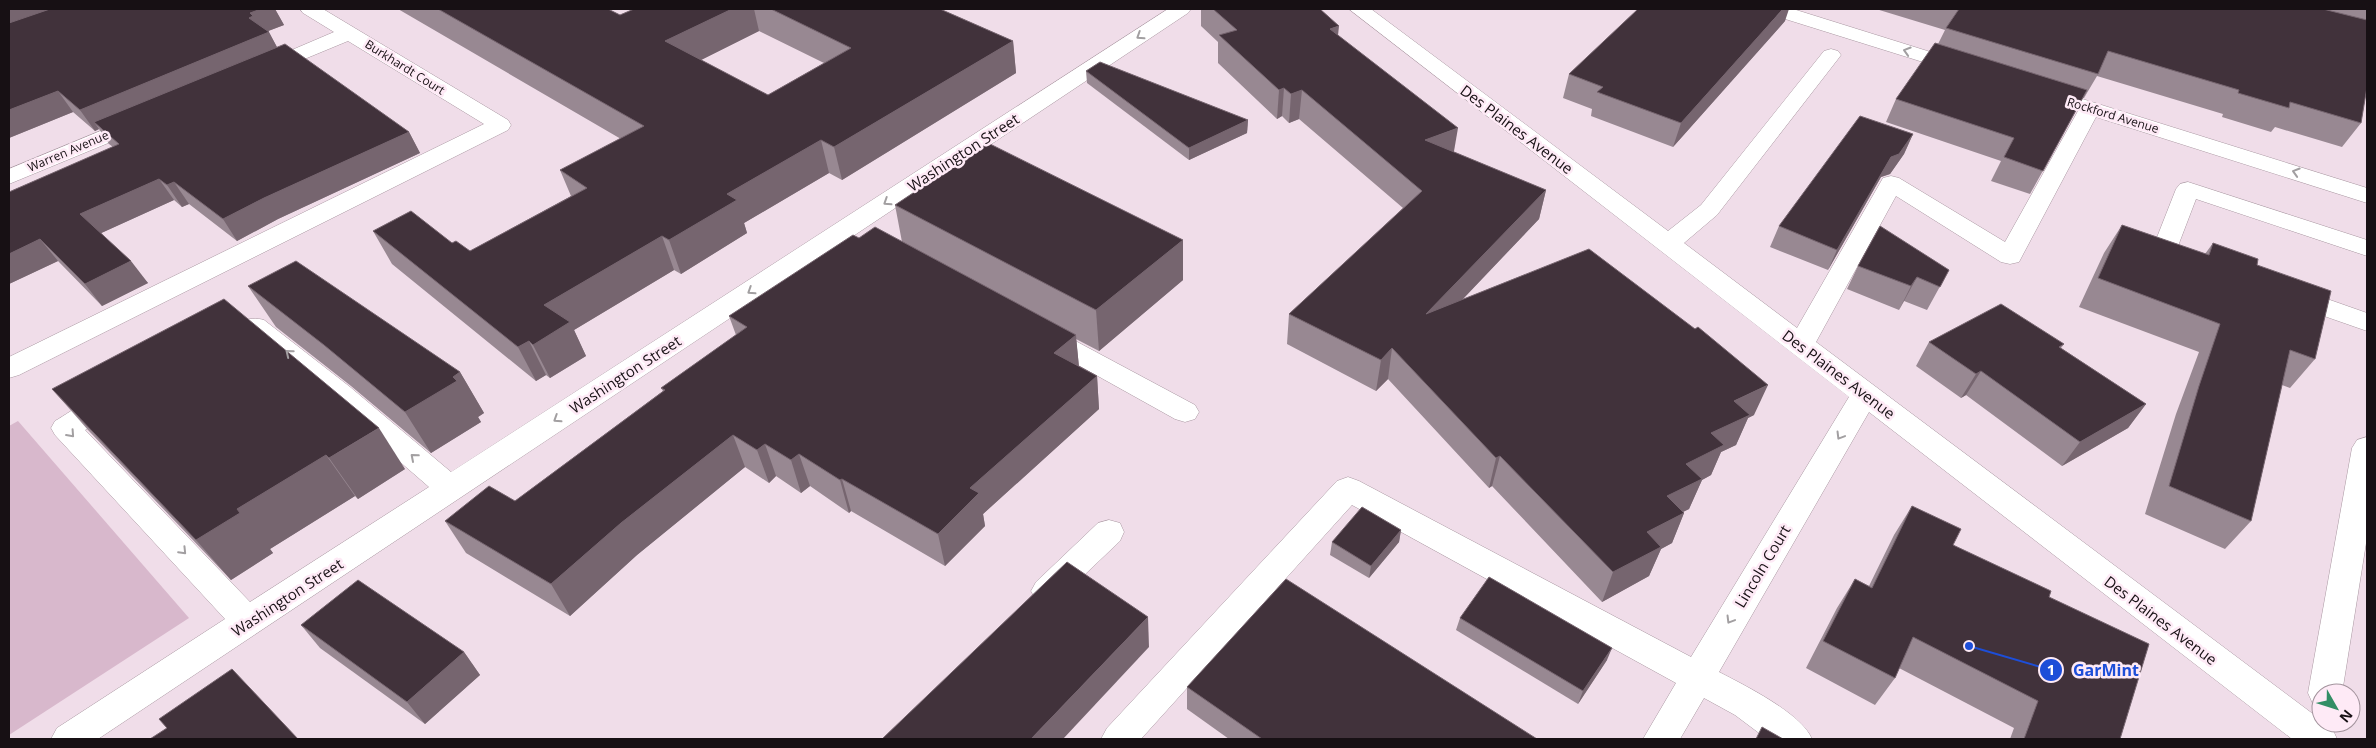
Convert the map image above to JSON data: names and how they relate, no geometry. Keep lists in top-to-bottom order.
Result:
{
  "streets": {
    "street": [
      "Burkhardt Court",
      "Rockford Avenue",
      "Des Plaines Avenue",
      "Warren Avenue",
      "Washington Street",
      "Lincoln Court"
    ]
  },
  "crossings": [
    ["Des Plaines Avenue", "Lincoln Court"]
  ],
  "one_way": ["Rockford Avenue", "Washington Street", "Lincoln Court"],
  "places": ["GarMint"],
  "north": "bottom right"
}
